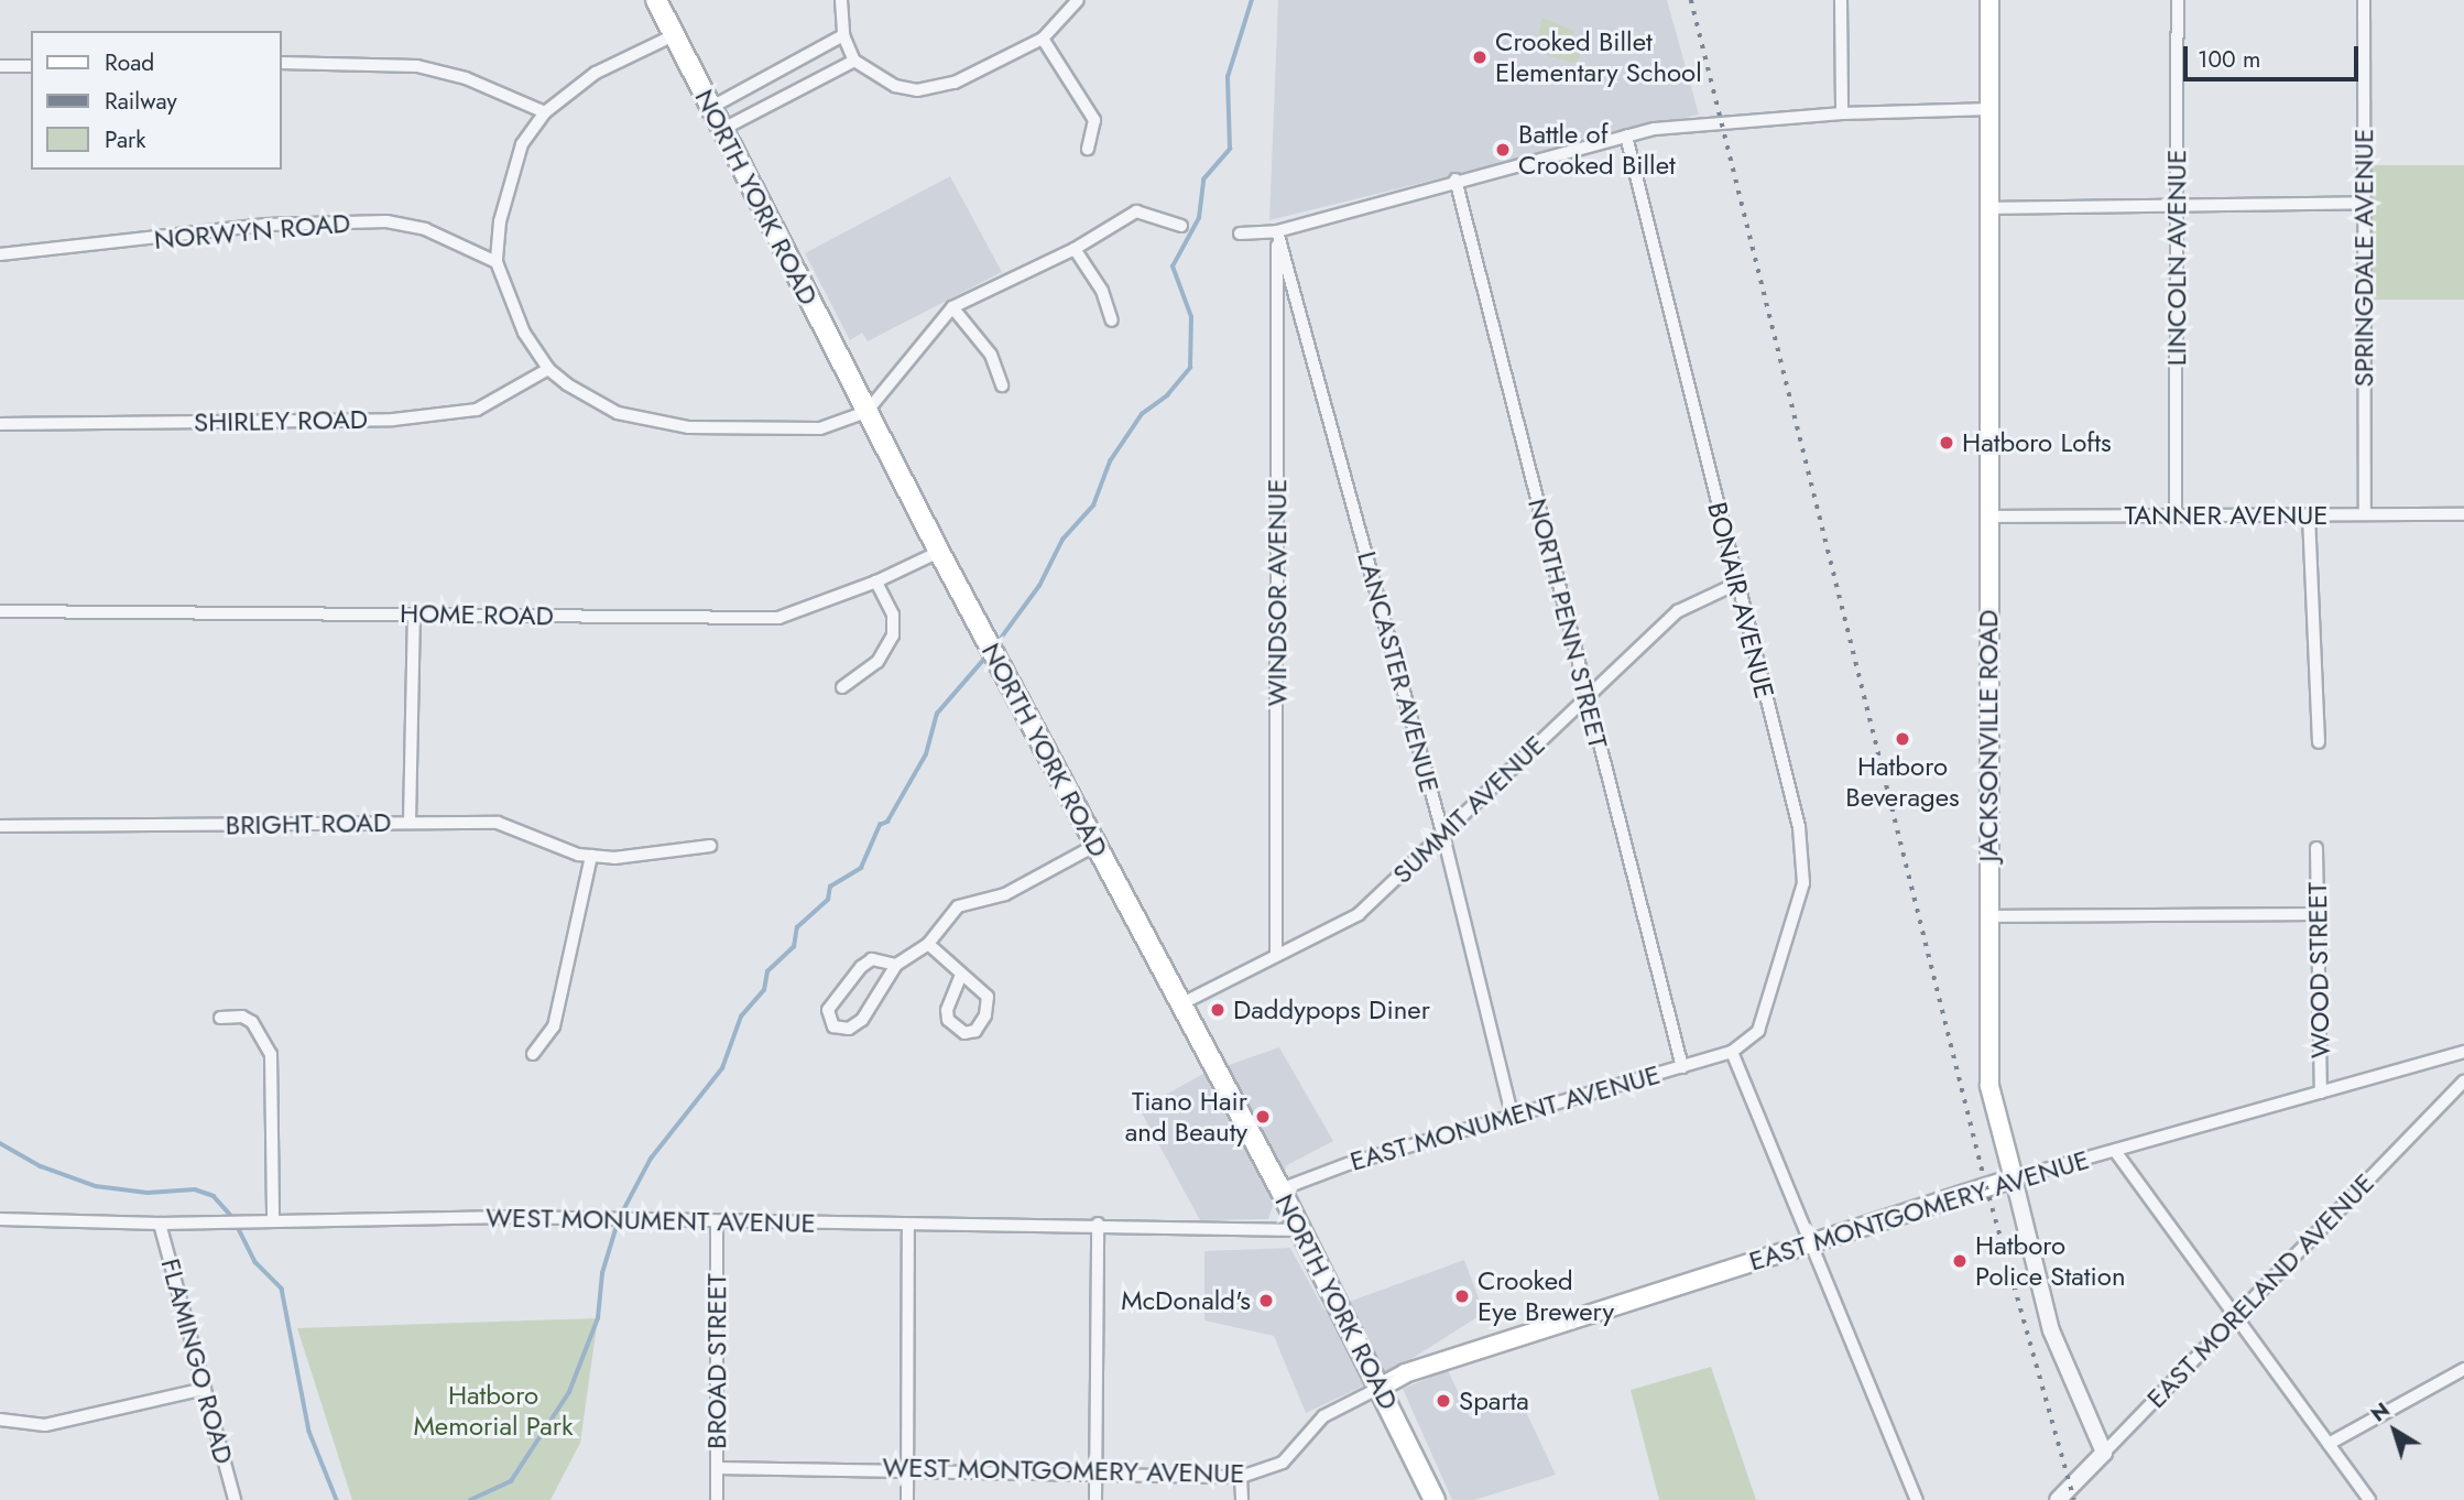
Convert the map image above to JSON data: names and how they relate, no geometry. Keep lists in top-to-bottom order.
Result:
{
  "streets": {
    "highway": ["NORTH YORK ROAD"],
    "main road": ["JACKSONVILLE ROAD", "EAST MONTGOMERY AVENUE"],
    "street": [
      "NORWYN ROAD",
      "LINCOLN AVENUE",
      "SPRINGDALE AVENUE",
      "SHIRLEY ROAD",
      "TANNER AVENUE",
      "WINDSOR AVENUE",
      "BONAIR AVENUE",
      "HOME ROAD",
      "NORTH PENN STREET",
      "LANCASTER AVENUE",
      "SUMMIT AVENUE",
      "BRIGHT ROAD",
      "WOOD STREET",
      "EAST MONUMENT AVENUE",
      "WEST MONUMENT AVENUE",
      "EAST MORELAND AVENUE",
      "FLAMINGO ROAD",
      "BROAD STREET",
      "WEST MONTGOMERY AVENUE"
    ]
  },
  "crossings": [
    ["NORTH YORK ROAD", "HOME ROAD"],
    ["NORTH YORK ROAD", "SUMMIT AVENUE"],
    ["NORTH YORK ROAD", "EAST MONUMENT AVENUE"],
    ["NORTH YORK ROAD", "EAST MONTGOMERY AVENUE"],
    ["NORTH YORK ROAD", "WEST MONUMENT AVENUE"],
    ["NORTH YORK ROAD", "WEST MONTGOMERY AVENUE"],
    ["LINCOLN AVENUE", "TANNER AVENUE"],
    ["SPRINGDALE AVENUE", "TANNER AVENUE"],
    ["TANNER AVENUE", "JACKSONVILLE ROAD"],
    ["WINDSOR AVENUE", "LANCASTER AVENUE"],
    ["WINDSOR AVENUE", "SUMMIT AVENUE"],
    ["BONAIR AVENUE", "SUMMIT AVENUE"],
    ["BONAIR AVENUE", "EAST MONUMENT AVENUE"],
    ["HOME ROAD", "BRIGHT ROAD"],
    ["NORTH PENN STREET", "SUMMIT AVENUE"],
    ["NORTH PENN STREET", "EAST MONUMENT AVENUE"],
    ["LANCASTER AVENUE", "SUMMIT AVENUE"],
    ["LANCASTER AVENUE", "EAST MONUMENT AVENUE"],
    ["JACKSONVILLE ROAD", "EAST MONTGOMERY AVENUE"],
    ["JACKSONVILLE ROAD", "EAST MORELAND AVENUE"],
    ["WOOD STREET", "EAST MONTGOMERY AVENUE"],
    ["EAST MONTGOMERY AVENUE", "WEST MONTGOMERY AVENUE"],
    ["WEST MONUMENT AVENUE", "FLAMINGO ROAD"],
    ["WEST MONUMENT AVENUE", "BROAD STREET"],
    ["BROAD STREET", "WEST MONTGOMERY AVENUE"]
  ],
  "parks": ["Hatboro Memorial Park"],
  "places": [
    "Crooked Billet Elementary School",
    "Battle of Crooked Billet",
    "Hatboro Lofts",
    "Hatboro Beverages",
    "Daddypops Diner",
    "Tiano Hair and Beauty",
    "Hatboro Police Station",
    "Crooked Eye Brewery",
    "McDonald's",
    "Sparta"
  ],
  "legend": ["Road", "Railway", "Park"],
  "scale_bar": "100 m",
  "north": "top left"
}
